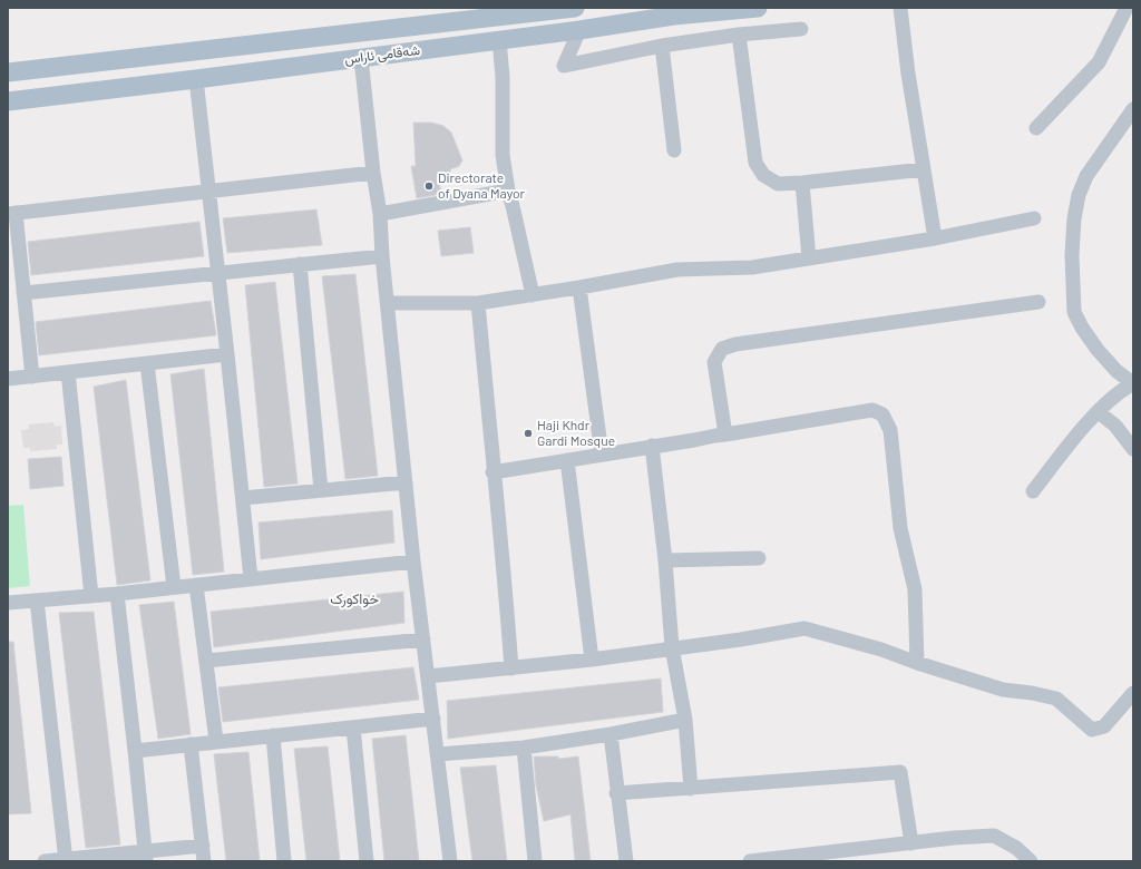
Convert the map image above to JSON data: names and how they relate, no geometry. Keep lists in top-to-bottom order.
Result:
{
  "streets": {
    "main road": ["شەقامی ئاراس"]
  },
  "districts": ["خواکورک"],
  "places": ["Directorate of Dyana Mayor", "Haji Khdr Gardi Mosque"]
}
